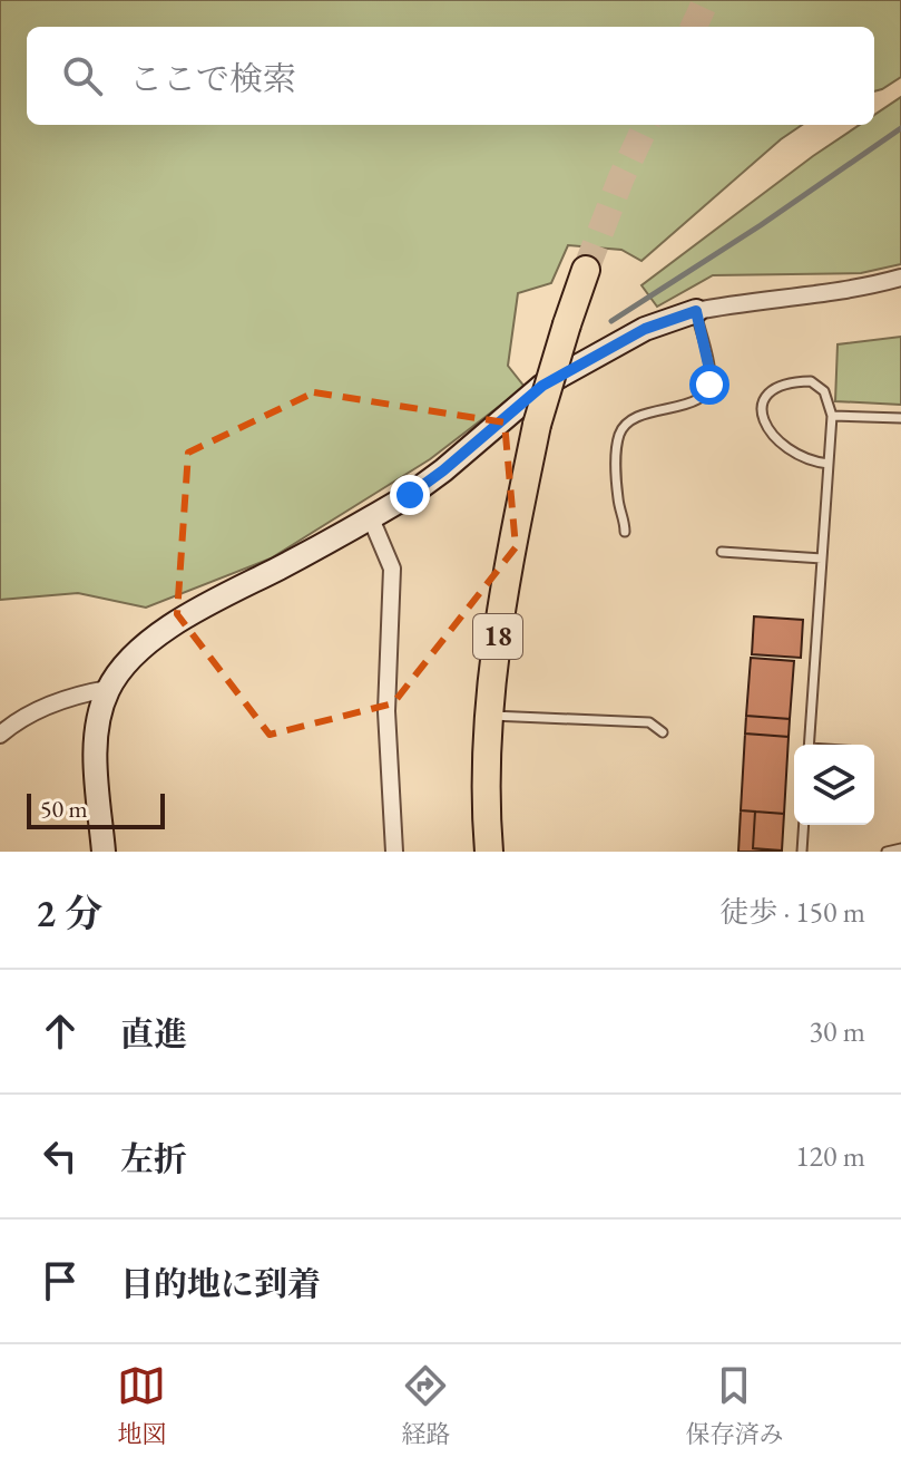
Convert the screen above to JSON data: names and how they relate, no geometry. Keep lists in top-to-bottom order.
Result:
{
  "streets": {
    "highway": ["18"]
  },
  "scale_bar": "50 m",
  "page": {
    "search": "ここで検索",
    "scale": "50 m",
    "heading": ["2 分", "徒歩 · 150 m"],
    "list": [
      ["直進", "30 m"],
      ["左折", "120 m"],
      "目的地に到着"
    ],
    "nav": ["地図", "経路", "保存済み"]
  }
}
